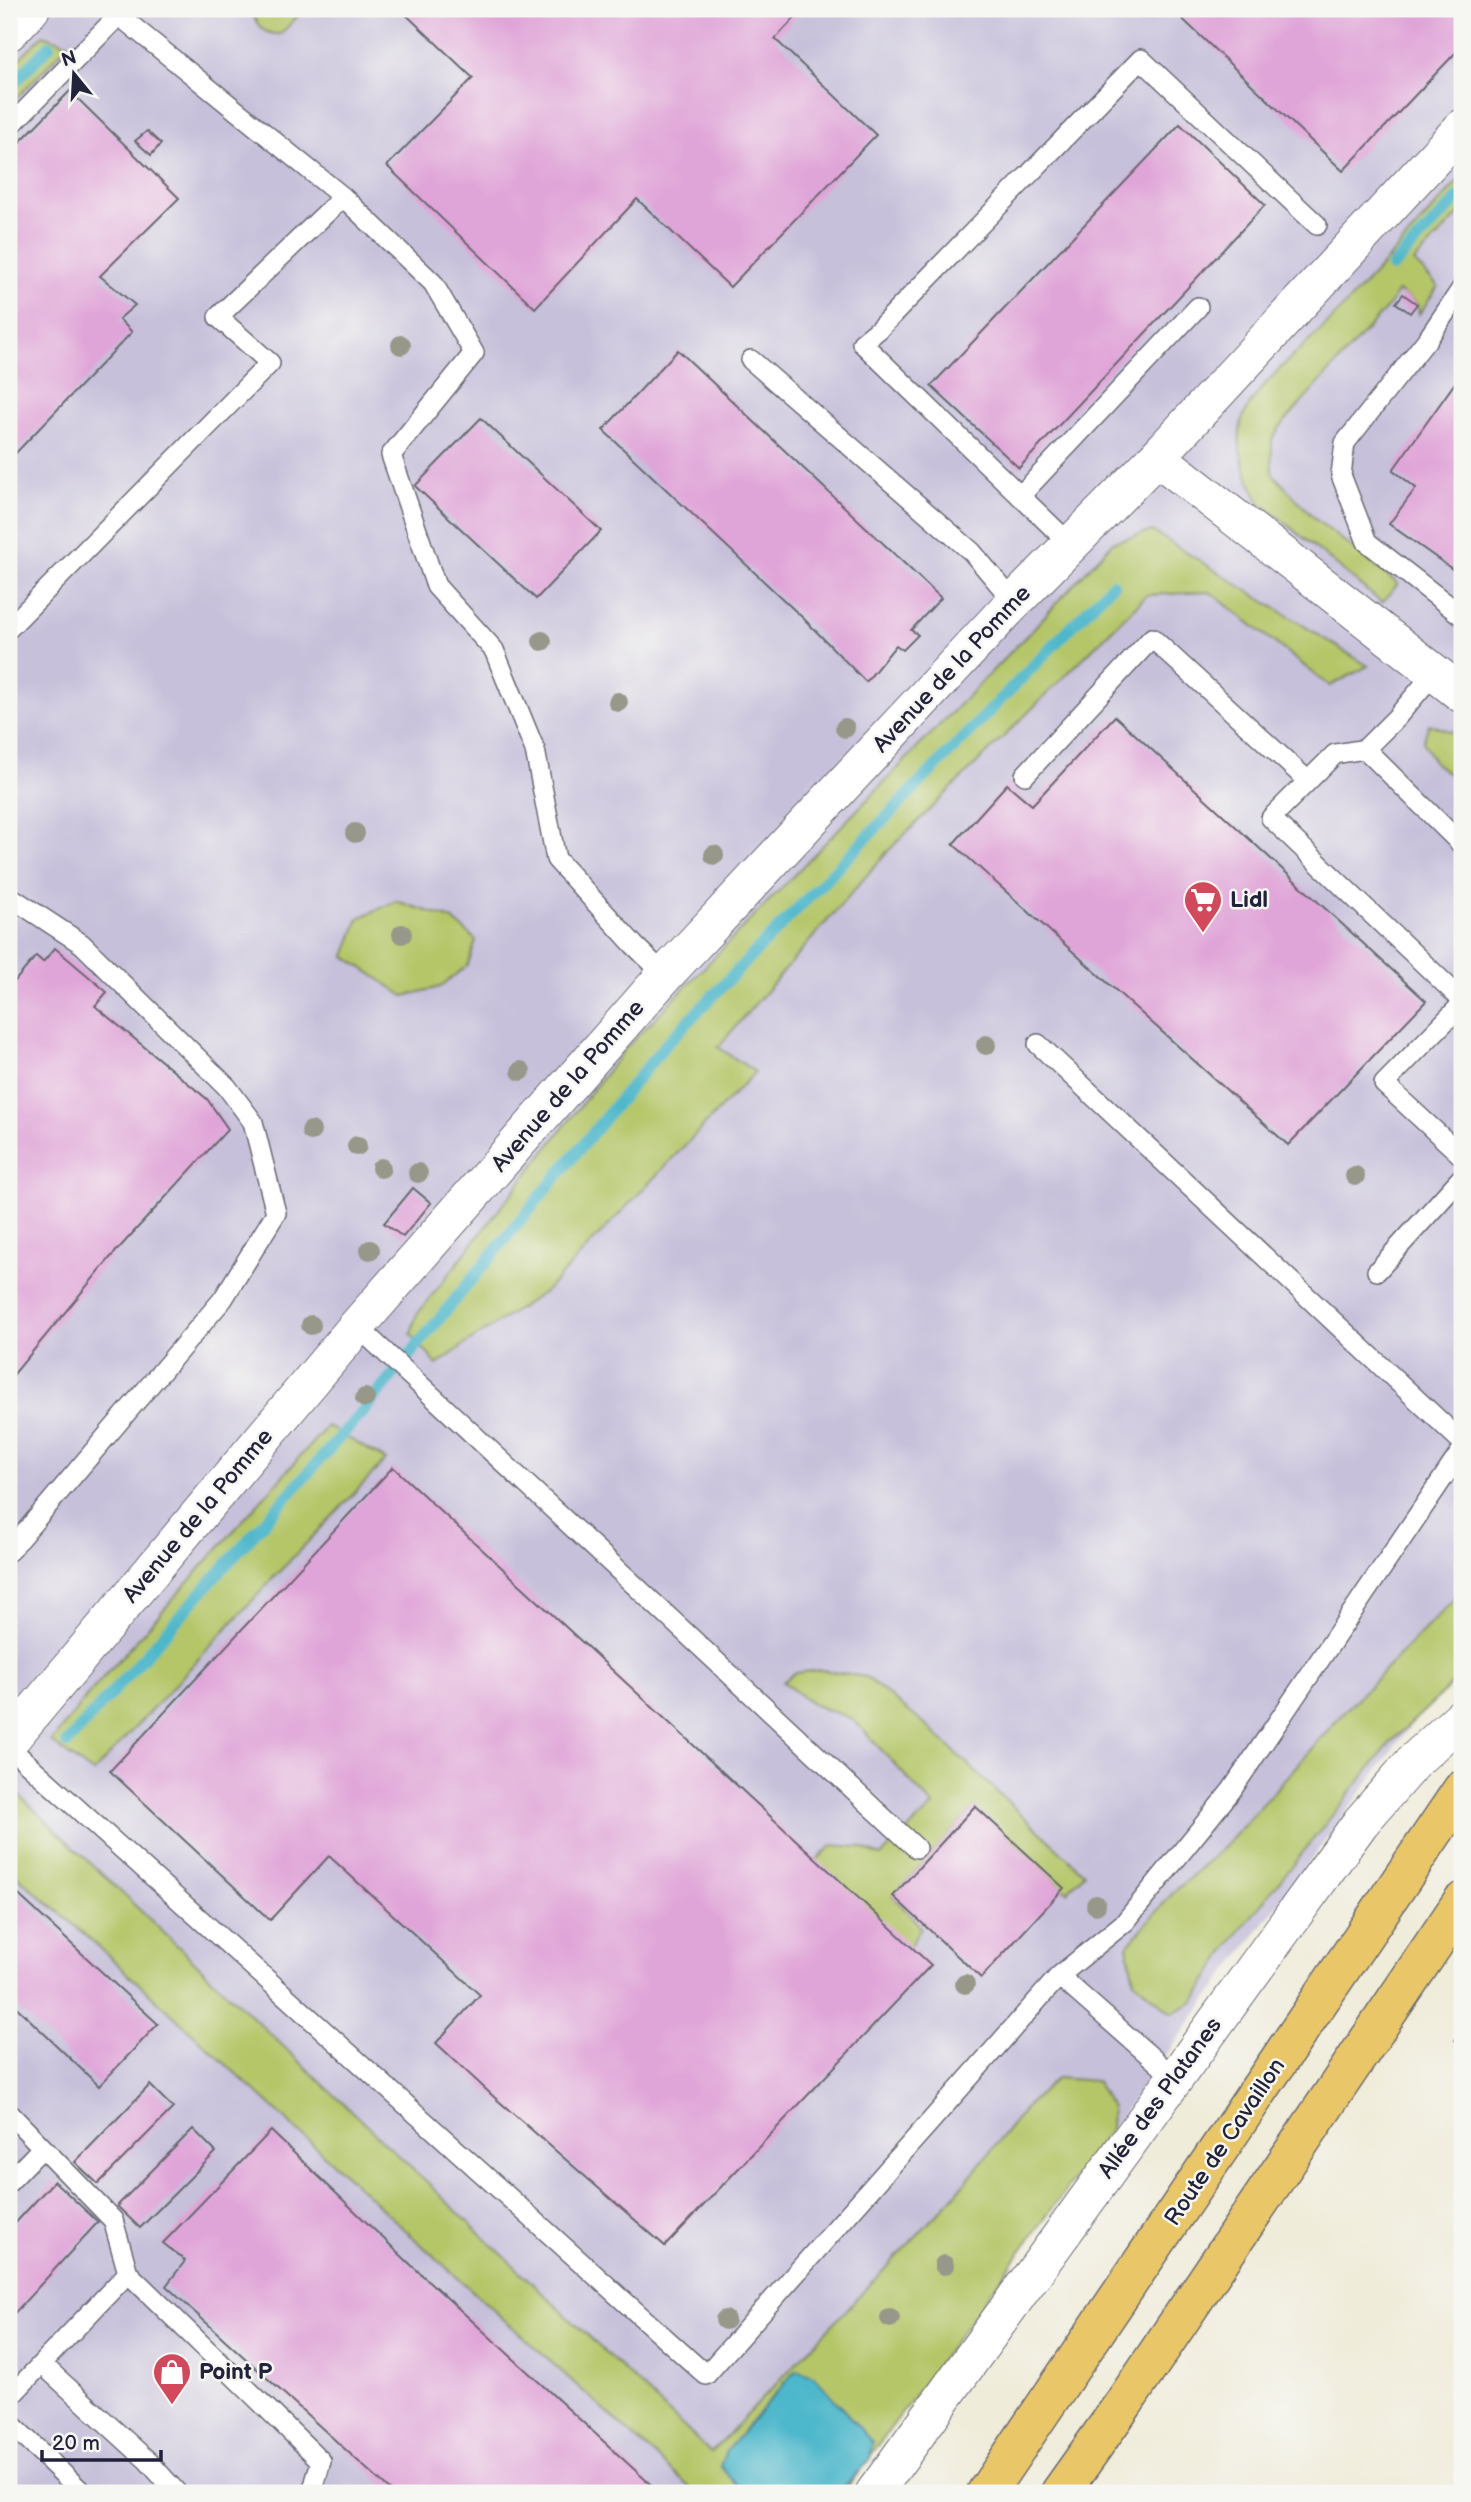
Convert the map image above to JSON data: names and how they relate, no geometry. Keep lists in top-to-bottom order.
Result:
{
  "streets": {
    "main road": ["Route de Cavaillon"],
    "street": ["Avenue de la Pomme", "Allée des Platanes"]
  },
  "places": {
    "supermarket": ["Lidl"],
    "shop": ["Point P"]
  },
  "scale_bar": "20 m",
  "north": "top"
}
